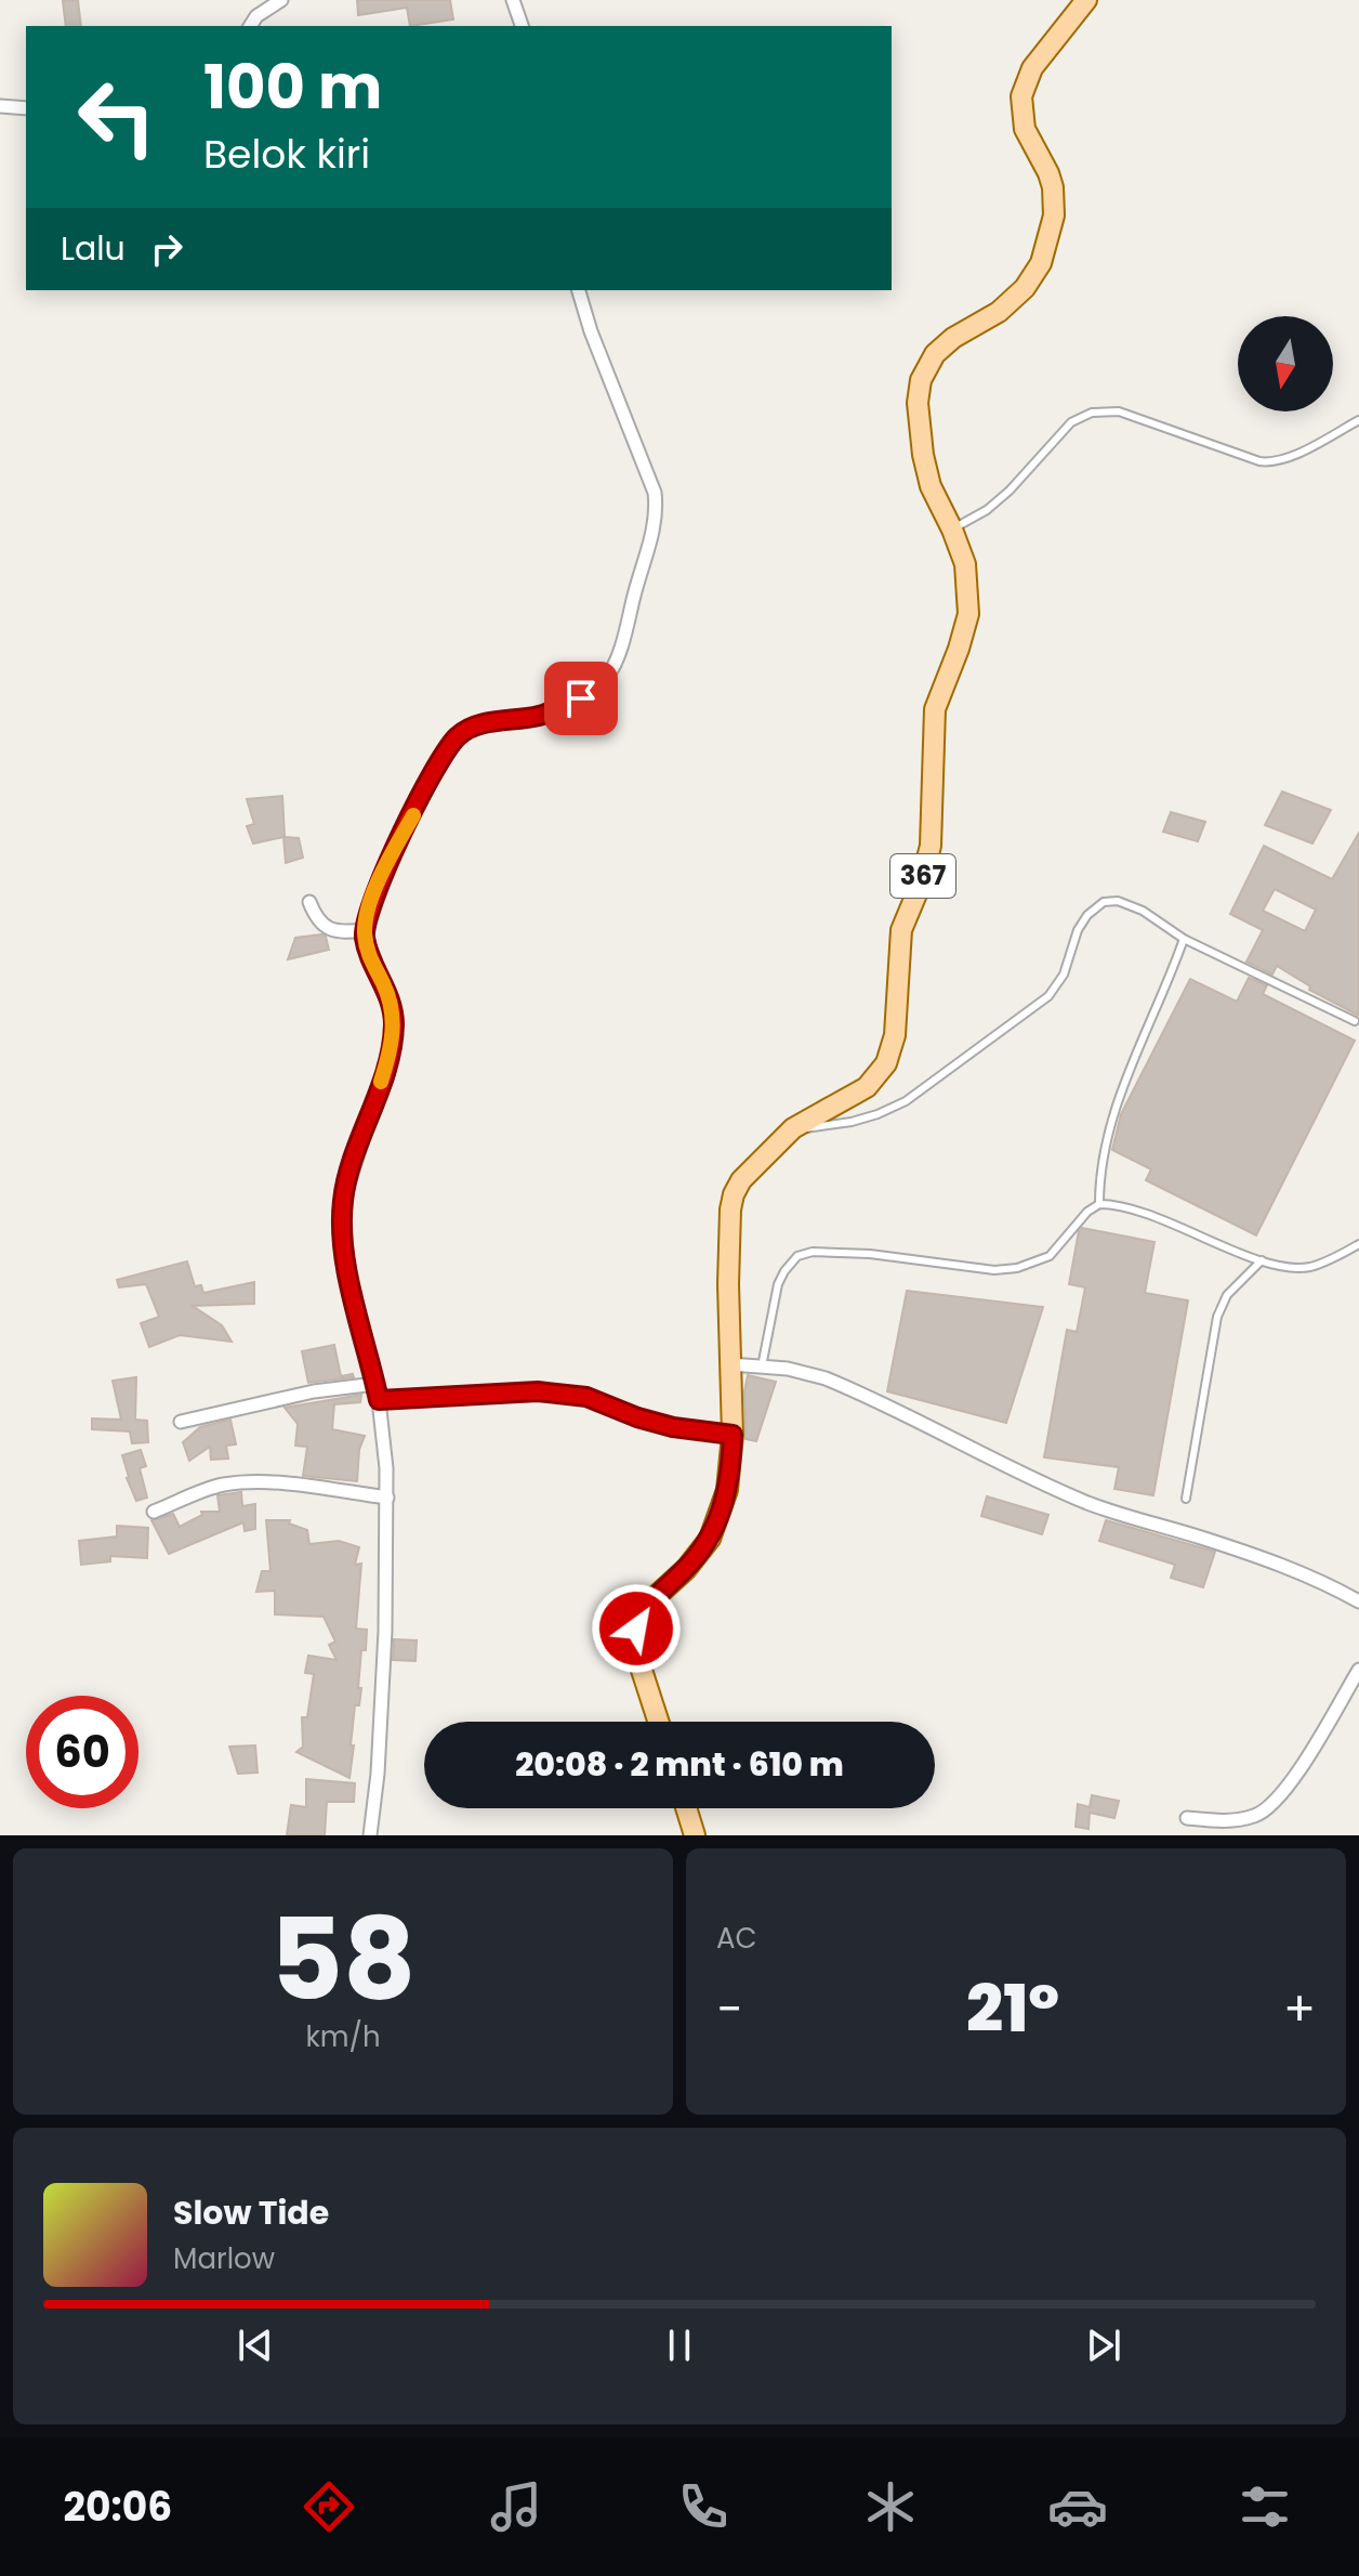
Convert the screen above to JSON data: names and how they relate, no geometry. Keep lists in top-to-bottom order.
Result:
{
  "streets": {
    "main road": ["367"]
  },
  "north": "bottom",
  "page": {
    "turn": ["100 m", "Belok kiri"],
    "then": "Lalu",
    "limit": "60",
    "trip": "20:08 · 2 mnt · 610 m",
    "tile": [
      ["58", "km/h"],
      "AC"
    ],
    "heat": ["−", "21°", "+"],
    "song": ["Slow Tide", "Marlow"],
    "tabs": "20:06"
  }
}
